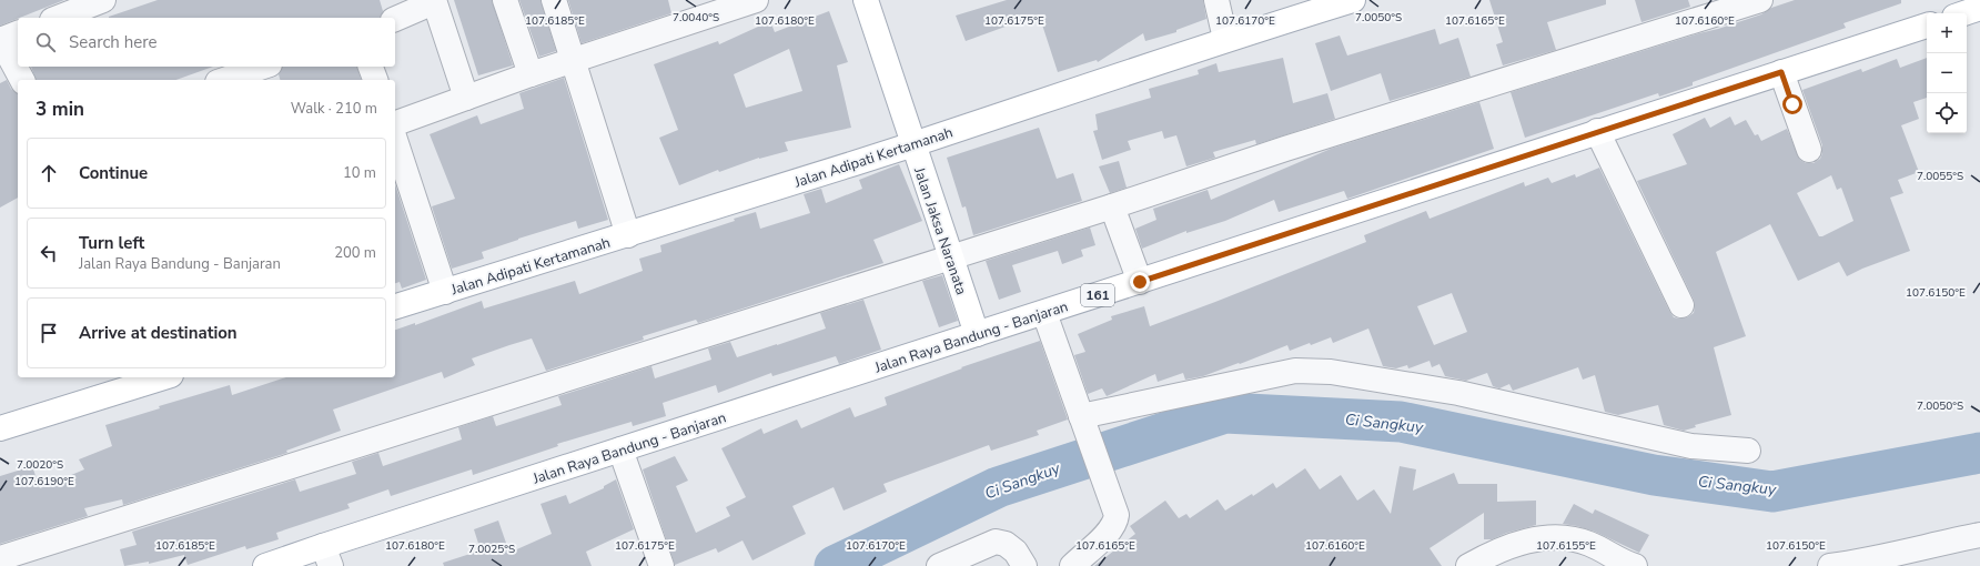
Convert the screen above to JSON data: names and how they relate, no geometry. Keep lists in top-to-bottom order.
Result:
{
  "streets": {
    "main road": [
      "Jalan Adipati Kertamanah",
      "Jalan Jaksa Naranata",
      "161",
      "Jalan Raya Bandung - Banjaran"
    ]
  },
  "crossings": [
    ["Jalan Adipati Kertamanah", "Jalan Jaksa Naranata"],
    ["Jalan Jaksa Naranata", "Jalan Raya Bandung - Banjaran"]
  ],
  "water": ["Ci Sangkuy"],
  "page": {
    "map_buttons": ["+", "−"],
    "search": "Search here",
    "heading": ["3 min", "Walk · 210 m"],
    "list": [
      ["Continue", "10 m"],
      ["Turn left", "Jalan Raya Bandung - Banjaran", "200 m"],
      "Arrive at destination"
    ]
  },
  "coordinates": [
    "7.0040°S",
    "7.0050°S",
    "107.6185°E",
    "107.6180°E",
    "107.6175°E",
    "107.6170°E",
    "107.6165°E",
    "107.6160°E",
    "7.0055°S",
    "107.6150°E",
    "7.0020°S",
    "107.6190°E",
    "107.6155°E",
    "7.0025°S"
  ]
}
